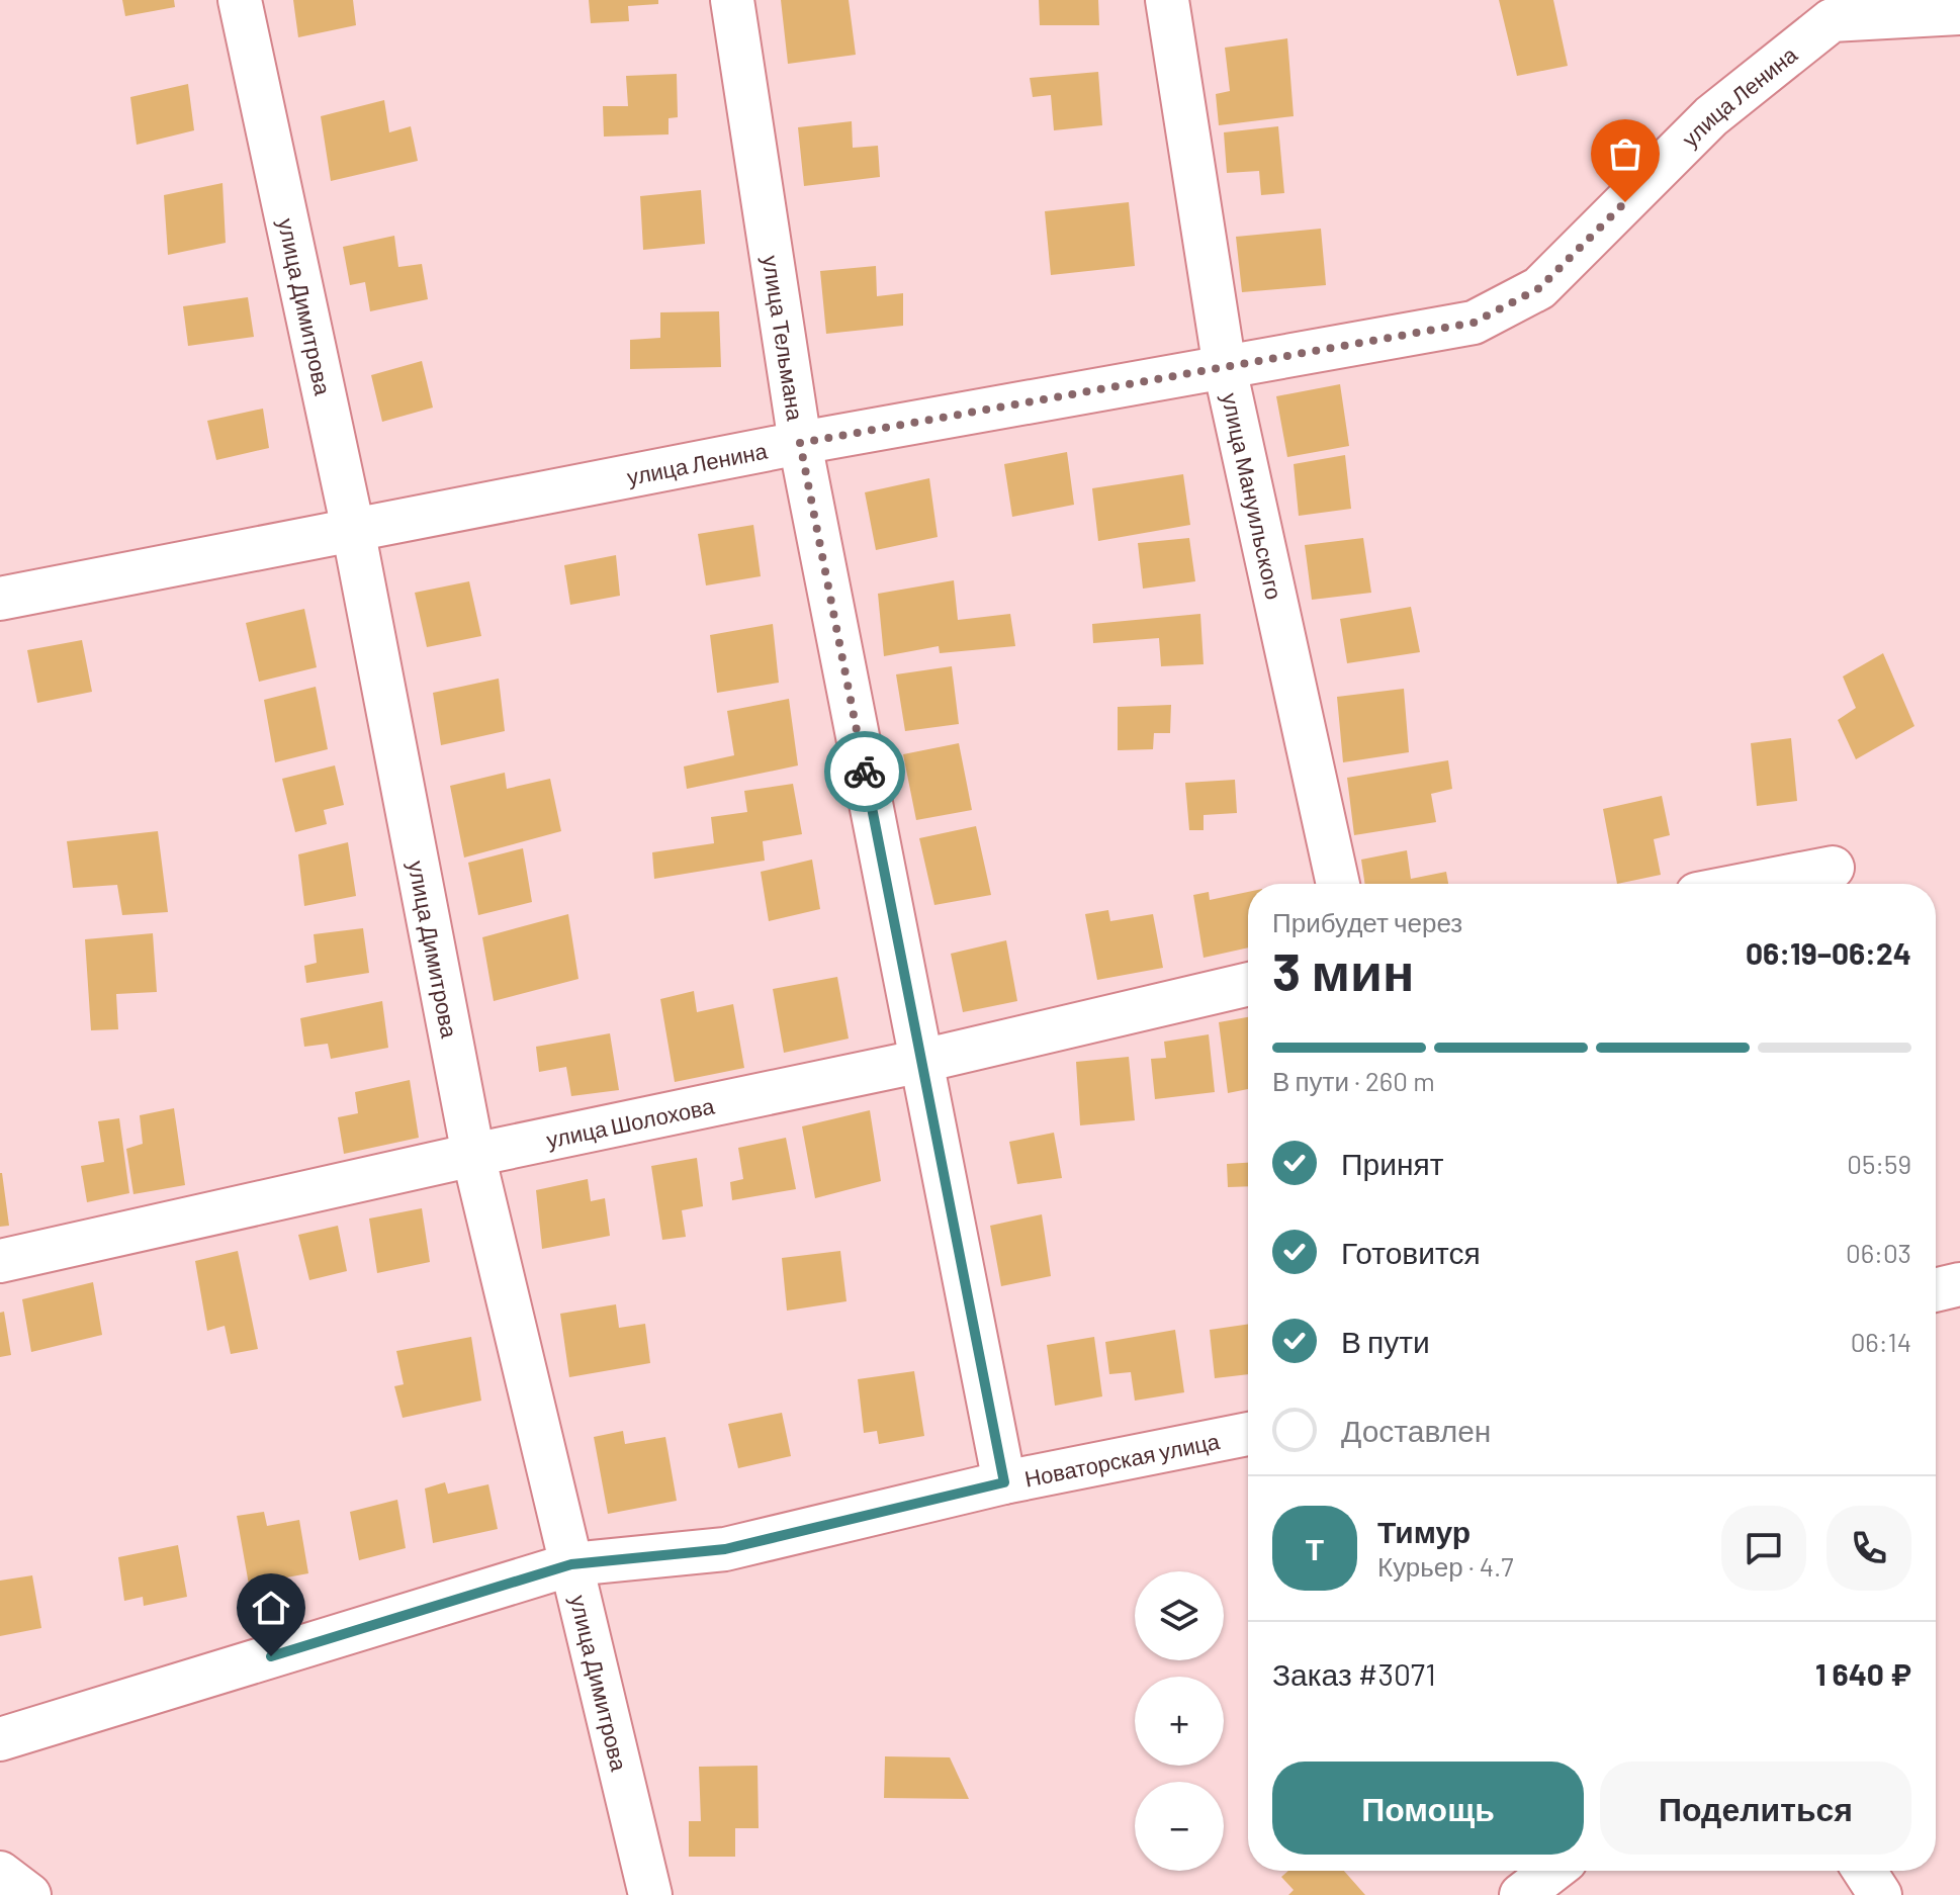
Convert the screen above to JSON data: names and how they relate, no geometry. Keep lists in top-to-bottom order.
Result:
{
  "streets": {
    "street": [
      "улица Ленина",
      "улица Димитрова",
      "улица Тельмана",
      "улица Мануильского",
      "улица Шолохова",
      "Новаторская улица"
    ]
  },
  "crossings": [
    ["улица Ленина", "улица Димитрова"],
    ["улица Ленина", "улица Тельмана"],
    ["улица Ленина", "улица Мануильского"],
    ["улица Димитрова", "улица Шолохова"],
    ["улица Димитрова", "Новаторская улица"],
    ["улица Тельмана", "улица Шолохова"],
    ["улица Тельмана", "Новаторская улица"]
  ],
  "page": {
    "heading": ["3 мин", "Прибудет через", "06:19–06:24"],
    "panel": [
      "Тимур",
      "Курьер · 4.7",
      "Заказ #3071",
      "1 640 ₽"
    ],
    "bar": "В пути · 260 m",
    "list": [
      ["Принят", "05:59"],
      ["Готовится", "06:03"],
      ["В пути", "06:14"],
      "Доставлен"
    ],
    "round": "Т",
    "map_buttons": ["+", "−"],
    "buttons": ["Помощь", "Поделиться"]
  }
}
